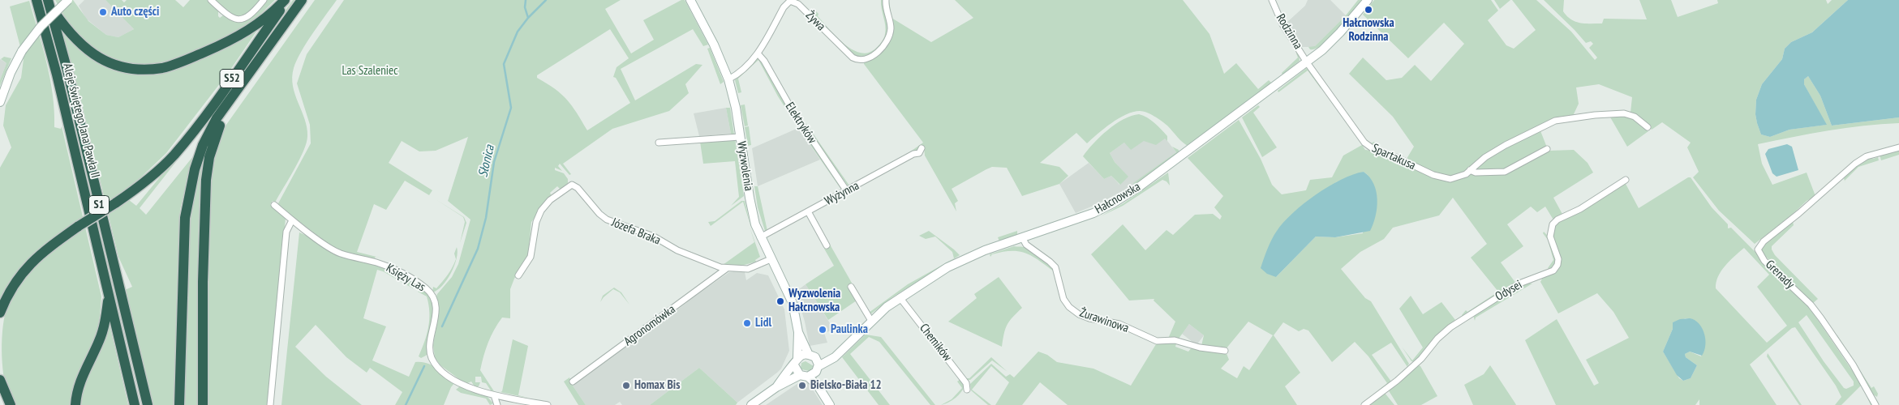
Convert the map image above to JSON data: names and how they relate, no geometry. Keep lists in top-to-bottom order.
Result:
{
  "streets": {
    "highway": ["S52", "Aleje świętego Jana Pawła II", "S1"],
    "street": [
      "Żywa",
      "Rodzinna",
      "Elektryków",
      "Spartakusa",
      "Wyzwolenia",
      "Wyżynna",
      "Hałcnowska",
      "Józefa Braka",
      "Grenady",
      "Księży Las",
      "Odysei",
      "Żurawinowa",
      "Agronomówka",
      "Chemików"
    ]
  },
  "crossings": [
    ["Żywa", "Elektryków"],
    ["Żywa", "Wyzwolenia"],
    ["Rodzinna", "Spartakusa"],
    ["Rodzinna", "Hałcnowska"],
    ["Aleje świętego Jana Pawła II", "S1"],
    ["Elektryków", "Wyżynna"],
    ["Spartakusa", "Hałcnowska"],
    ["Wyzwolenia", "Wyżynna"],
    ["Wyzwolenia", "Hałcnowska"],
    ["Wyzwolenia", "Józefa Braka"],
    ["Hałcnowska", "Żurawinowa"],
    ["Hałcnowska", "Chemików"],
    ["Józefa Braka", "Agronomówka"]
  ],
  "water": ["Słonica"],
  "parks": ["Las Szaleniec"],
  "places": [
    "Hałcnowska Rodzinna",
    "Auto części",
    "Wyzwolenia Hałcnowska",
    "Lidl",
    "Paulinka",
    "Homax Bis",
    "Bielsko-Biała 12"
  ]
}
